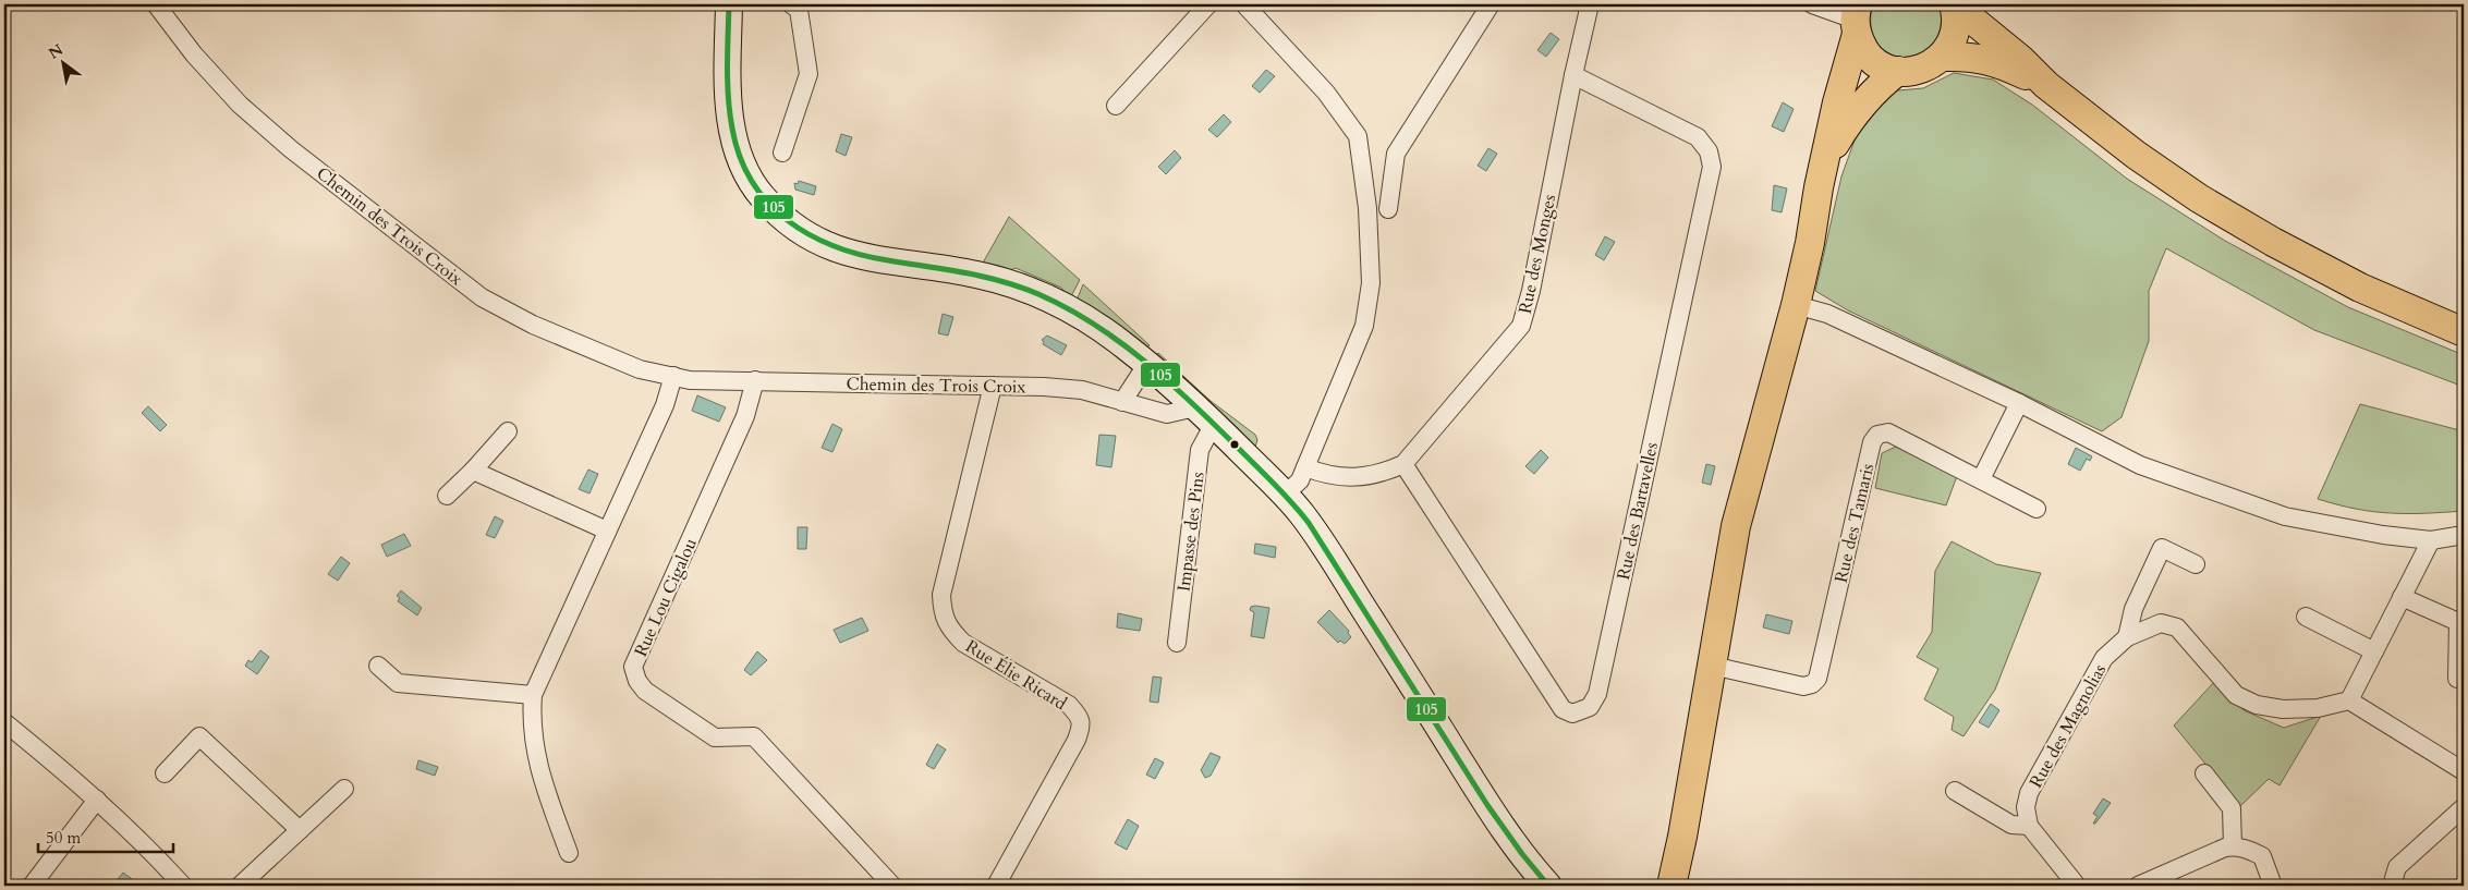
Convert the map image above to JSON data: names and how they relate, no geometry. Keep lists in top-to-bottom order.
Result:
{
  "streets": {
    "street": [
      "Chemin des Trois Croix",
      "Rue des Monges",
      "Rue des Bartavelles",
      "Rue des Tamaris",
      "Impasse des Pins",
      "Rue Lou Cigalou",
      "Rue Élie Ricard",
      "Rue des Magnolias"
    ]
  },
  "crossings": [
    ["Chemin des Trois Croix", "Impasse des Pins"],
    ["Chemin des Trois Croix", "Rue Lou Cigalou"],
    ["Chemin des Trois Croix", "Rue Élie Ricard"],
    ["Rue des Monges", "Rue des Bartavelles"]
  ],
  "lines": ["transit line 105"],
  "scale_bar": "50 m",
  "north": "top left"
}
